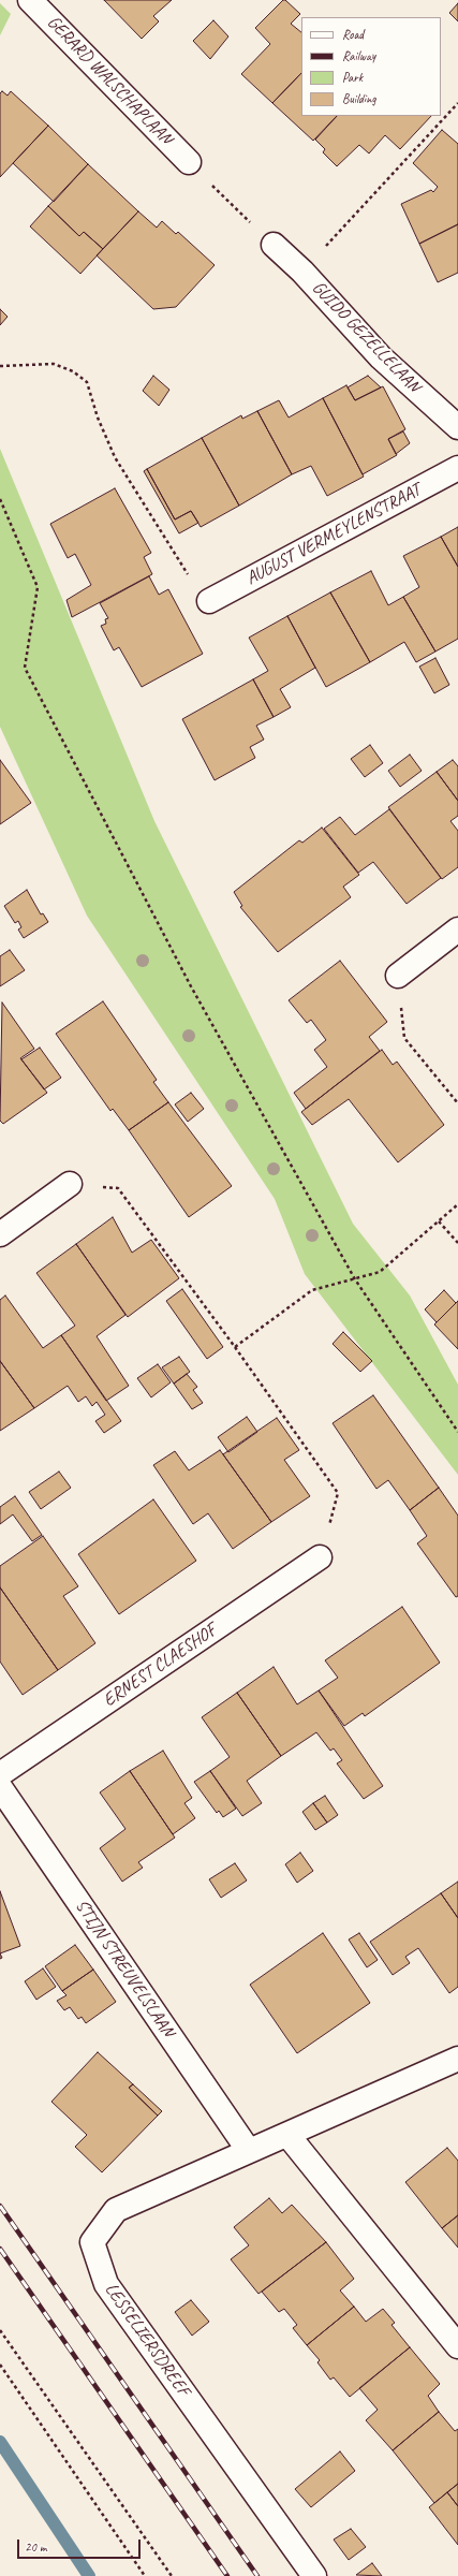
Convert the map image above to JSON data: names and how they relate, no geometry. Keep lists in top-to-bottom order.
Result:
{
  "streets": {
    "street": [
      "GERARD WALSCHAPLAAN",
      "GUIDO GEZELLELAAN",
      "AUGUST VERMEYLENSTRAAT",
      "ERNEST CLAESHOF",
      "STIJN STREUVELSLAAN",
      "LESSELIERSDREEF"
    ]
  },
  "crossings": [
    ["STIJN STREUVELSLAAN", "LESSELIERSDREEF"]
  ],
  "legend": [
    "Road",
    "Railway",
    "Park",
    "Building"
  ],
  "scale_bar": "20 m"
}
